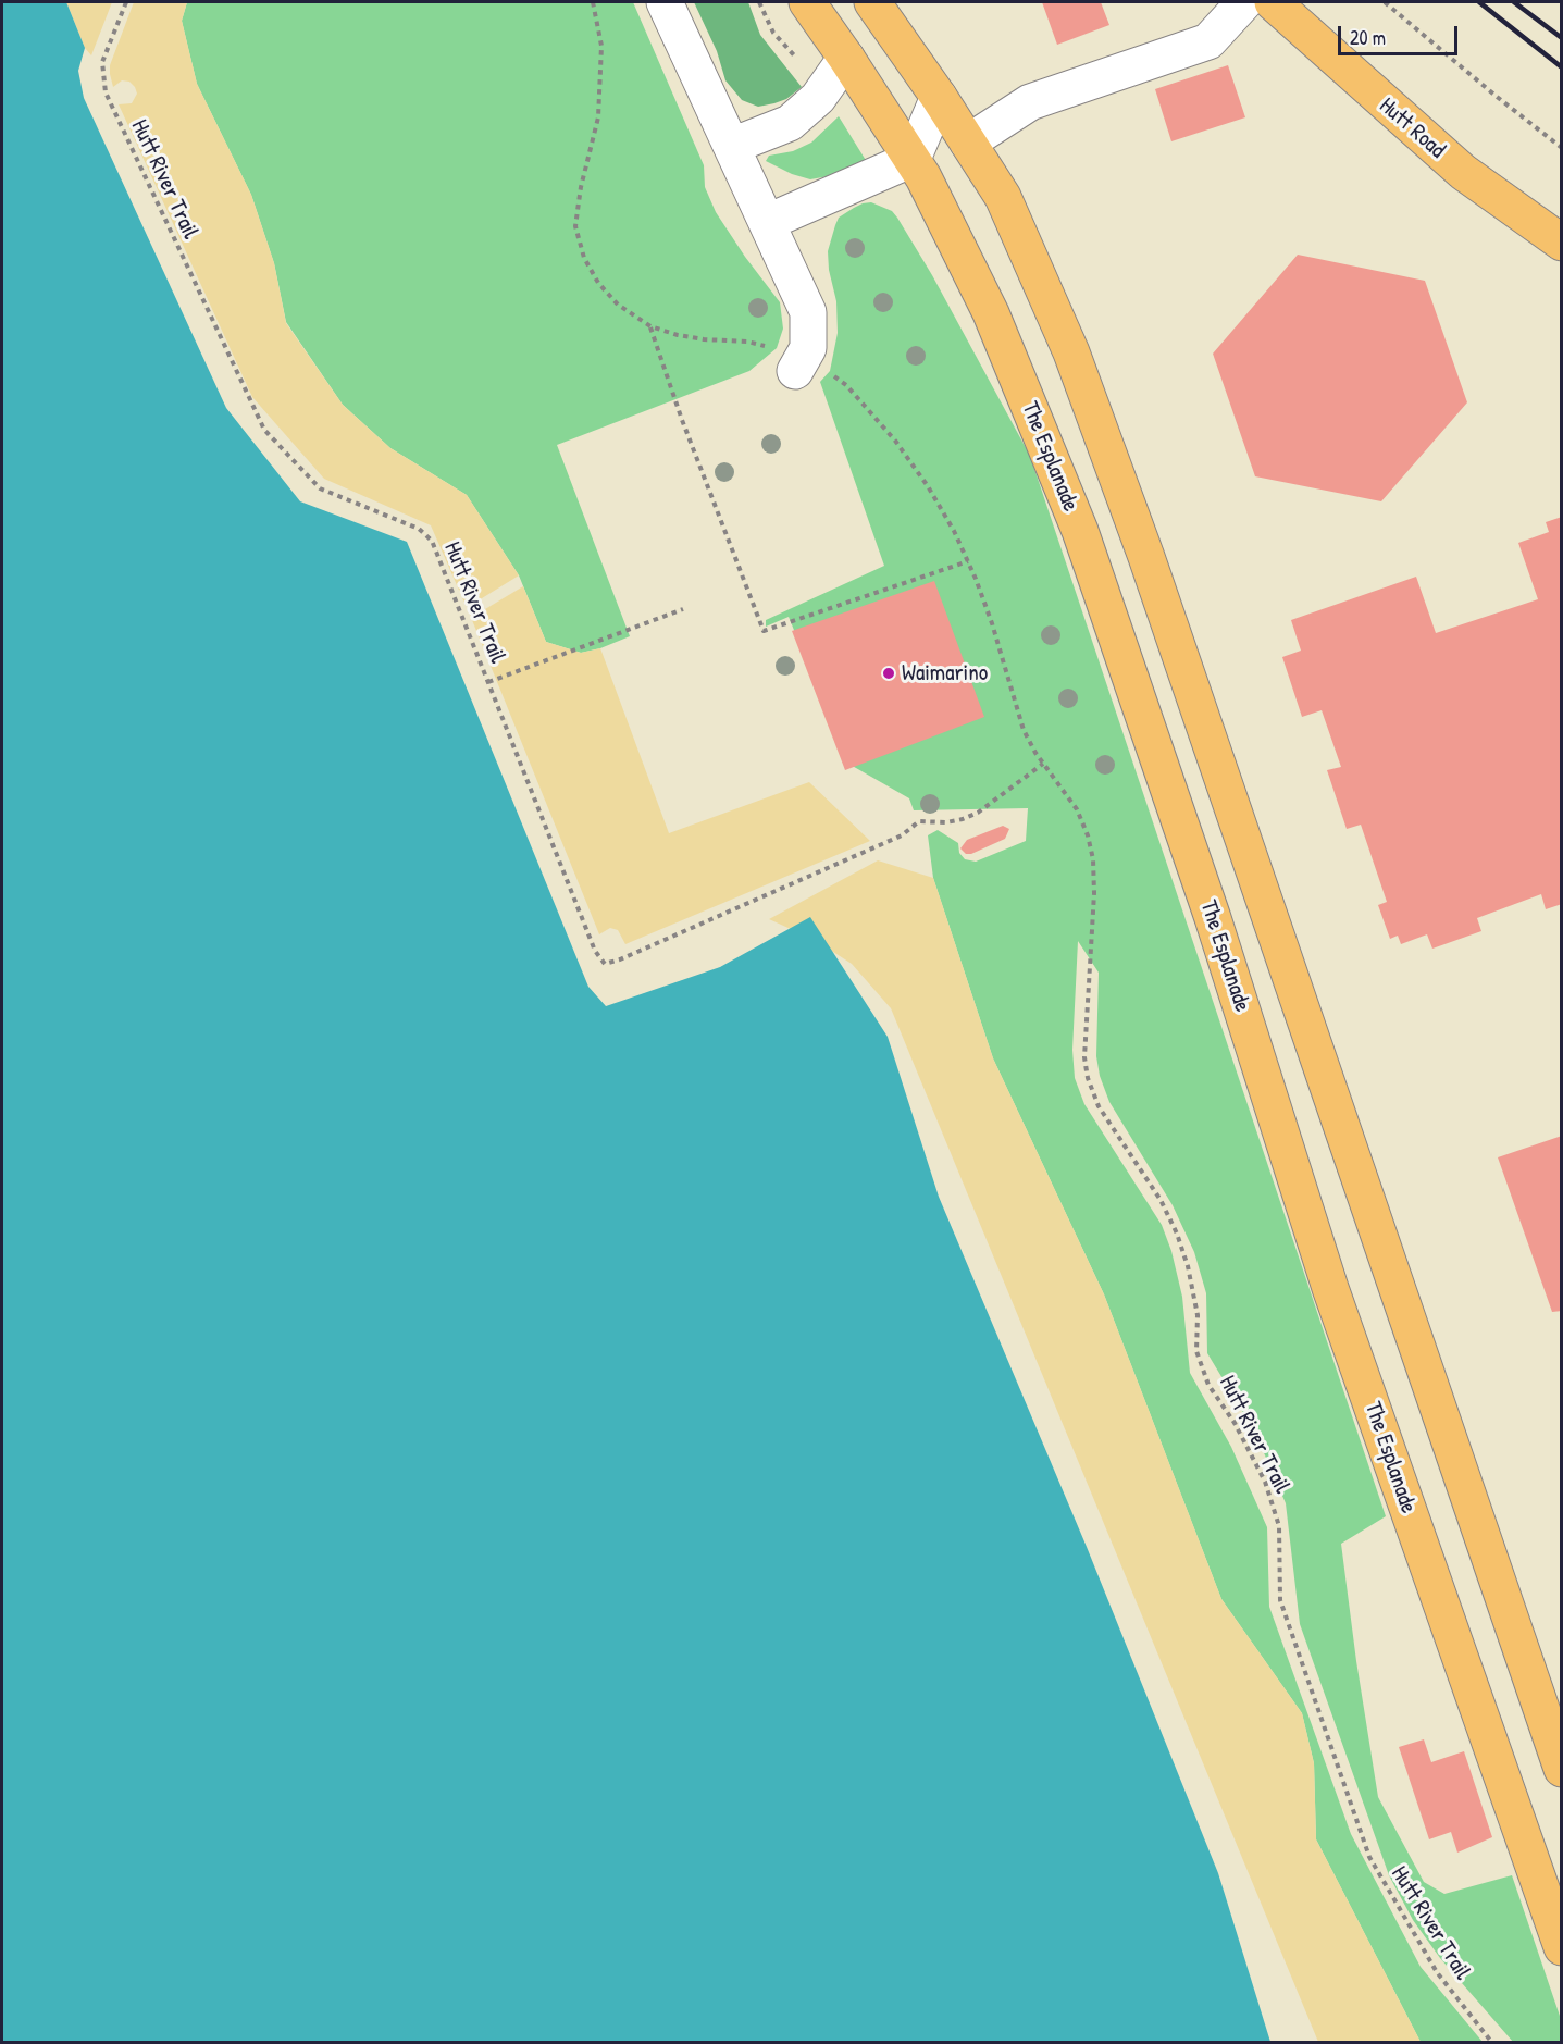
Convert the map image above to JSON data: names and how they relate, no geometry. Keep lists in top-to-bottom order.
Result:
{
  "streets": {
    "main road": ["Hutt Road", "The Esplanade"],
    "path": ["Hutt River Trail"]
  },
  "places": ["Waimarino"],
  "scale_bar": "20 m"
}
